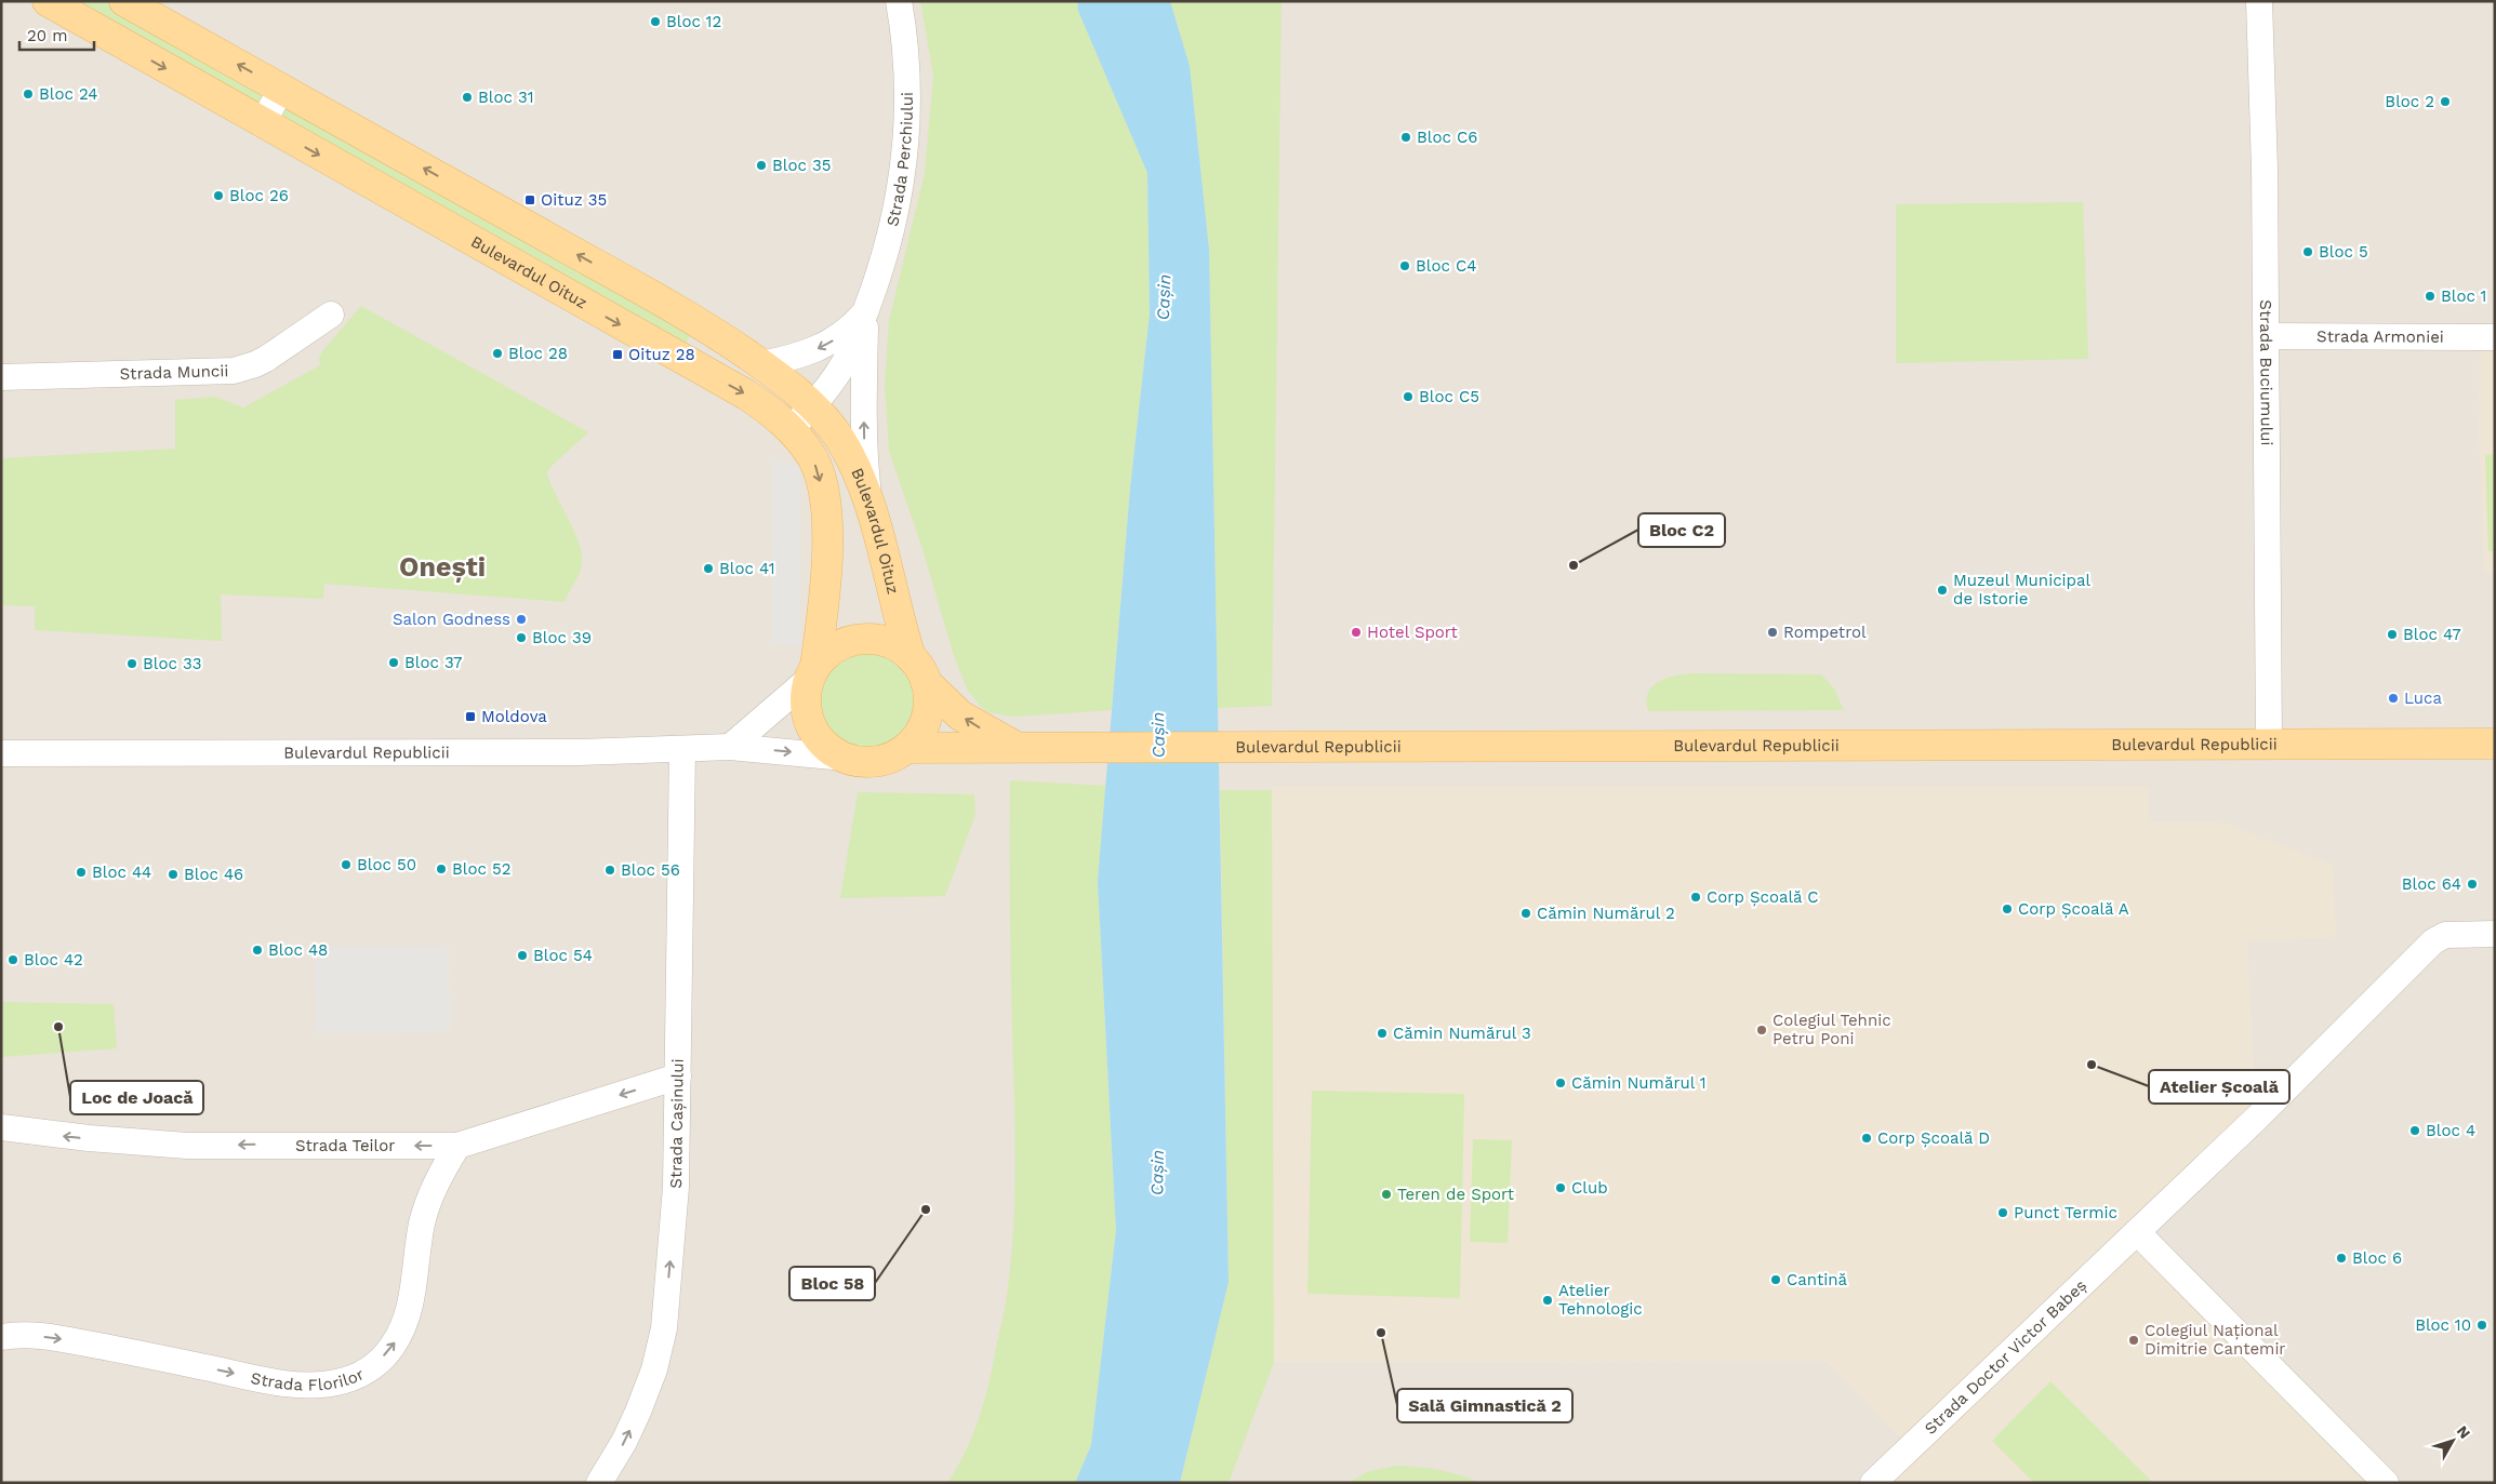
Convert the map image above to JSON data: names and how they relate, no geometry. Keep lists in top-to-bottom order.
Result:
{
  "streets": {
    "main road": ["Bulevardul Oituz", "Bulevardul Republicii"],
    "street": [
      "Strada Perchiului",
      "Strada Armoniei",
      "Strada Muncii",
      "Strada Buciumului",
      "Strada Cașinului",
      "Strada Teilor",
      "Strada Doctor Victor Babeș",
      "Strada Florilor"
    ]
  },
  "crossings": [
    ["Strada Perchiului", "Bulevardul Oituz"],
    ["Bulevardul Oituz", "Bulevardul Republicii"],
    ["Strada Armoniei", "Strada Buciumului"],
    ["Strada Buciumului", "Bulevardul Republicii"],
    ["Bulevardul Republicii", "Strada Cașinului"],
    ["Strada Cașinului", "Strada Teilor"],
    ["Strada Teilor", "Strada Florilor"]
  ],
  "one_way": ["Strada Cașinului", "Strada Teilor"],
  "districts": ["Onești"],
  "water": ["Cașin"],
  "places": {
    "other": [
      "Bloc 12",
      "Bloc 24",
      "Bloc 31",
      "Bloc 2",
      "Bloc C6",
      "Bloc 35",
      "Bloc 26",
      "Bloc 5",
      "Bloc C4",
      "Bloc 1",
      "Bloc 28",
      "Bloc C5",
      "Bloc C2",
      "Bloc 41",
      "Muzeul Municipal de Istorie",
      "Salon Godness",
      "Hotel Sport",
      "Rompetrol",
      "Bloc 47",
      "Bloc 39",
      "Bloc 37",
      "Bloc 33",
      "Luca",
      "Bloc 50",
      "Bloc 52",
      "Bloc 56",
      "Bloc 44",
      "Bloc 46",
      "Bloc 64",
      "Corp Școală C",
      "Corp Școală A",
      "Cămin Numărul 2",
      "Bloc 48",
      "Bloc 54",
      "Bloc 42",
      "Loc de Joacǎ",
      "Colegiul Tehnic Petru Poni",
      "Cămin Numărul 3",
      "Atelier Școală",
      "Cămin Numărul 1",
      "Bloc 4",
      "Corp Școală D",
      "Club",
      "Teren de Sport",
      "Bloc 58",
      "Punct Termic",
      "Bloc 6",
      "Cantină",
      "Atelier Tehnologic",
      "Bloc 10",
      "Sală Gimnastică 2",
      "Colegiul Național Dimitrie Cantemir"
    ],
    "transit": ["Oituz 35", "Oituz 28", "Moldova"]
  },
  "scale_bar": "20 m",
  "north": "top right"
}
